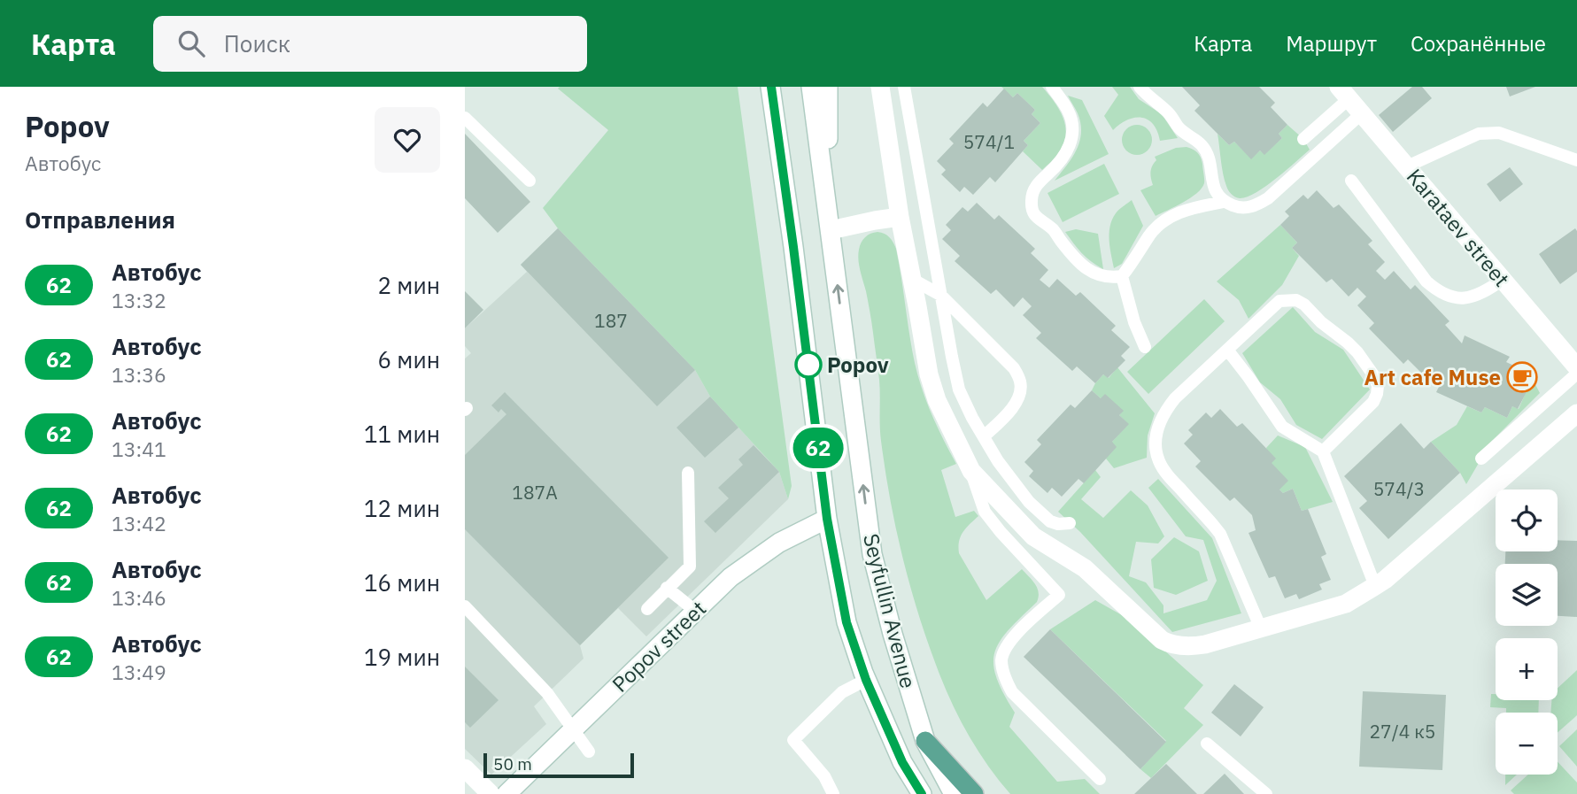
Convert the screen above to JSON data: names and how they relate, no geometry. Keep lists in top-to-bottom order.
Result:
{
  "streets": {
    "street": ["Karataev street", "Seyfullin Avenue", "Popov street"]
  },
  "crossings": [
    ["Seyfullin Avenue", "Popov street"]
  ],
  "places": {
    "other": ["Popov"],
    "cafe": ["Art cafe Muse"]
  },
  "lines": ["bus line 62"],
  "house_numbers": [
    "574/1",
    "187",
    "574/3",
    "187А",
    "27/4 к5"
  ],
  "scale_bar": "50 m",
  "page": {
    "header": "Карта",
    "search": "Поиск",
    "nav": ["Карта", "Маршрут", "Сохранённые"],
    "heading": [
      ["Popov", "Автобус"],
      "Отправления"
    ],
    "on_map": "62",
    "list": [
      {
        "mark": "62",
        "name": "Автобус",
        "note": "13:32",
        "value": "2 мин"
      },
      {
        "mark": "62",
        "name": "Автобус",
        "note": "13:36",
        "value": "6 мин"
      },
      {
        "mark": "62",
        "name": "Автобус",
        "note": "13:41",
        "value": "11 мин"
      },
      {
        "mark": "62",
        "name": "Автобус",
        "note": "13:42",
        "value": "12 мин"
      },
      {
        "mark": "62",
        "name": "Автобус",
        "note": "13:46",
        "value": "16 мин"
      },
      {
        "mark": "62",
        "name": "Автобус",
        "note": "13:49",
        "value": "19 мин"
      }
    ],
    "map_buttons": ["+", "−"],
    "scale": "50 m"
  }
}
